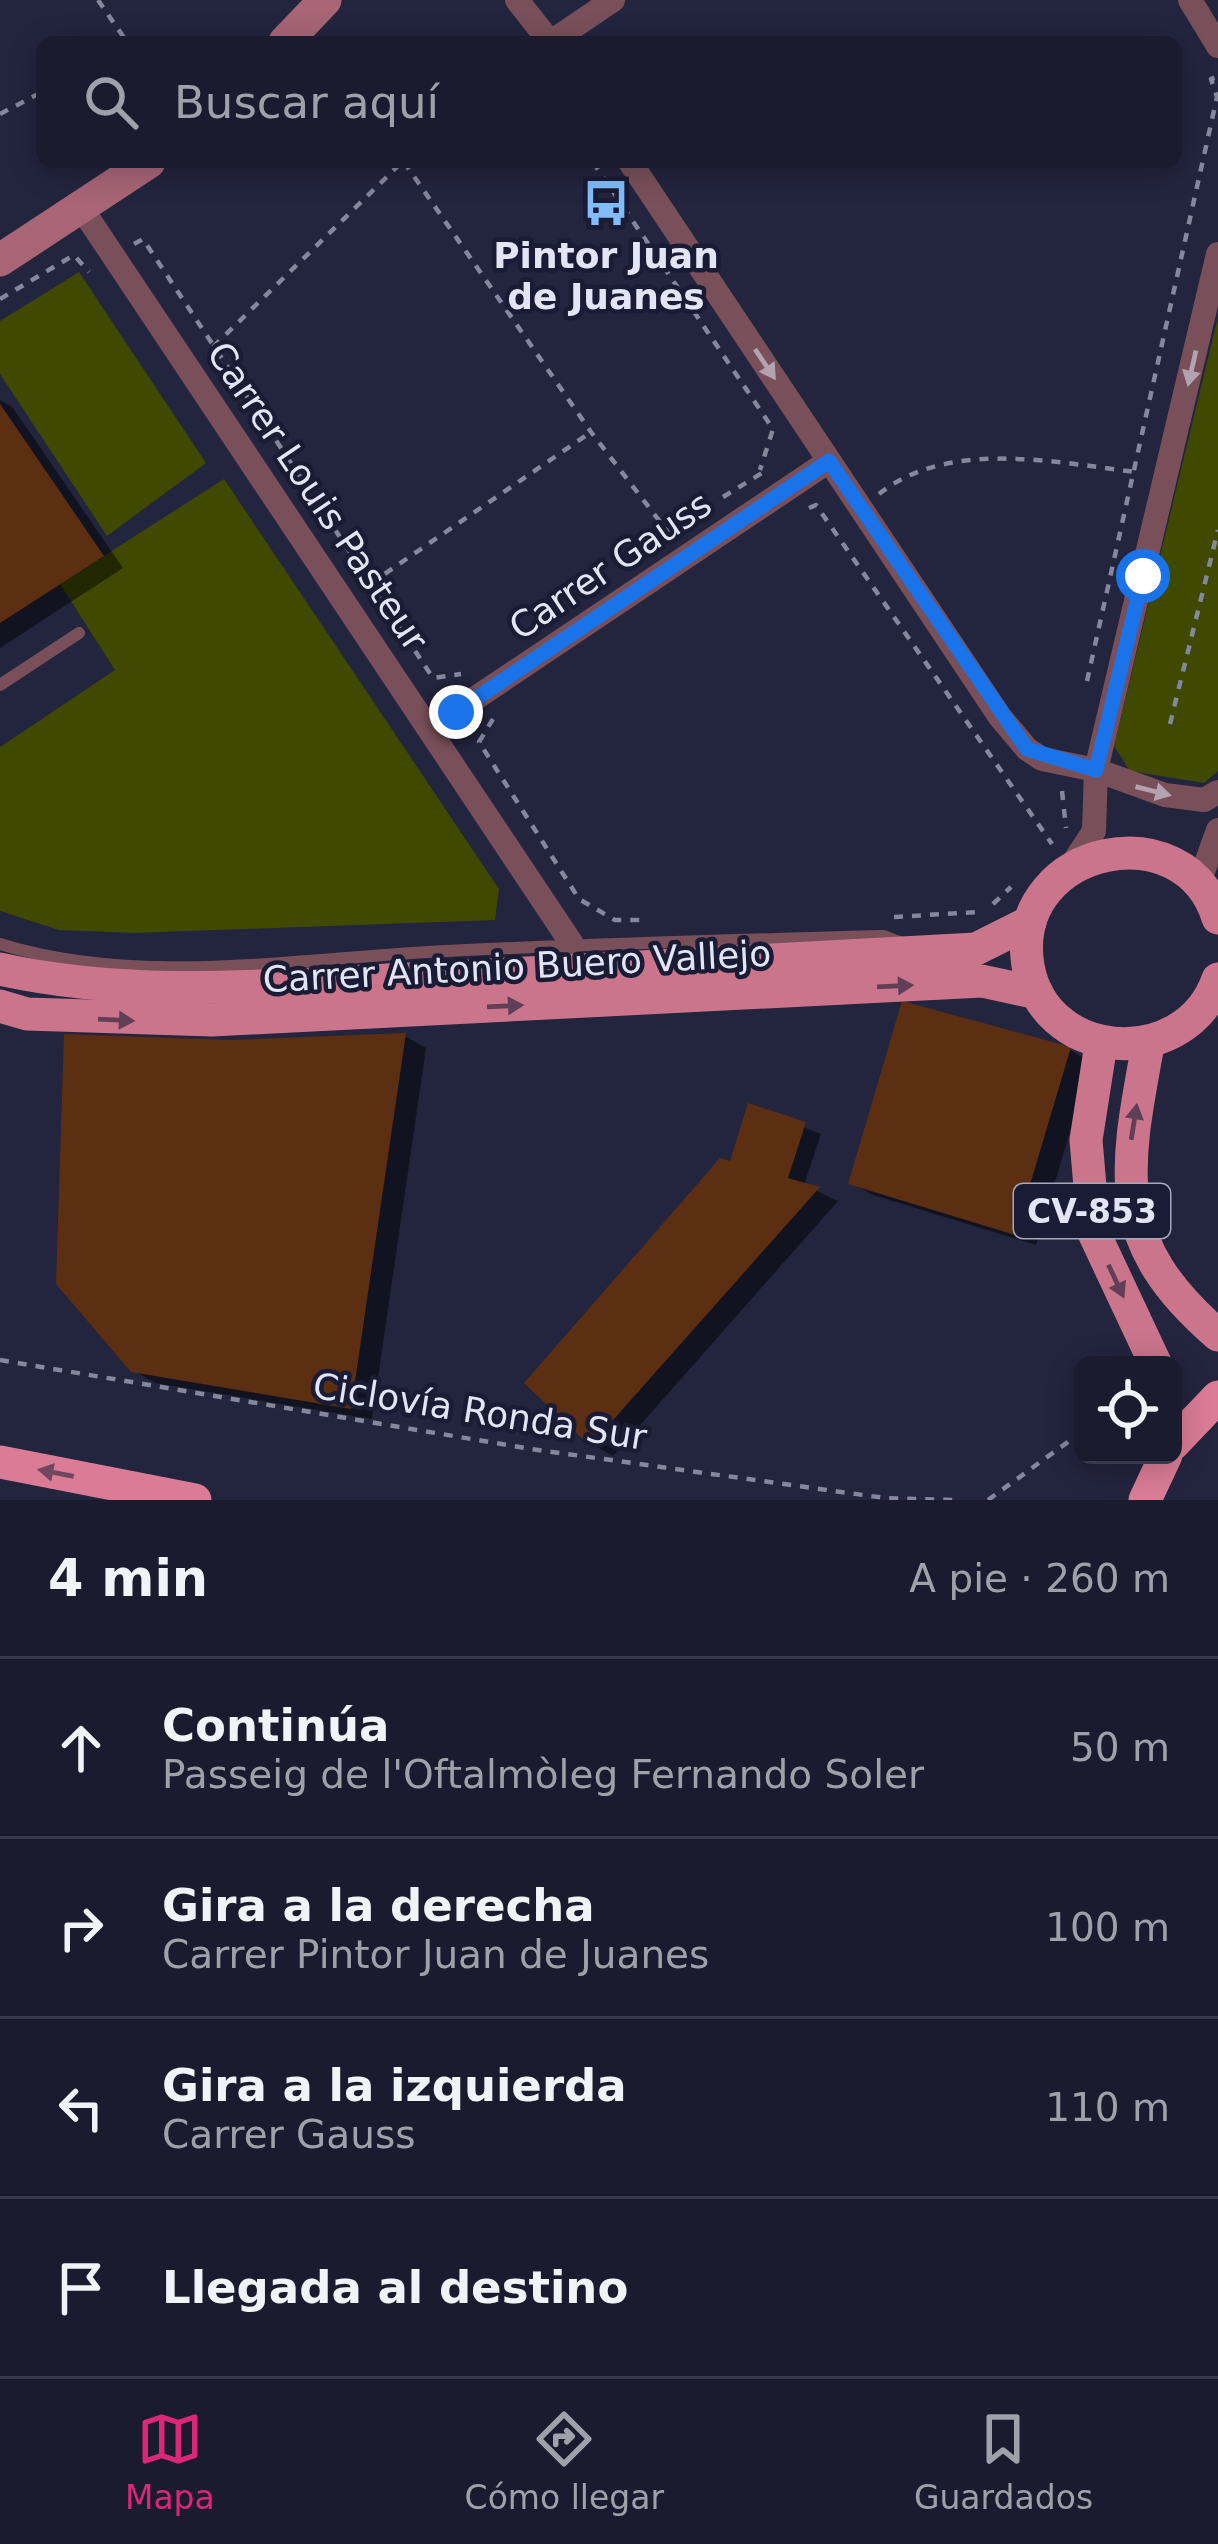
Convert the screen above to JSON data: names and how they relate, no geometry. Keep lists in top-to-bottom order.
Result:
{
  "streets": {
    "main road": ["Carrer Antonio Buero Vallejo", "CV-853"],
    "street": ["Carrer Louis Pasteur", "Carrer Gauss"],
    "path": ["Ciclovía Ronda Sur"]
  },
  "crossings": [
    ["Carrer Louis Pasteur", "Carrer Gauss"]
  ],
  "places": {
    "bus stop": ["Pintor Juan de Juanes"]
  },
  "page": {
    "search": "Buscar aquí",
    "heading": ["4 min", "A pie · 260 m"],
    "list": [
      ["Continúa", "Passeig de l'Oftalmòleg Fernando Soler", "50 m"],
      ["Gira a la derecha", "Carrer Pintor Juan de Juanes", "100 m"],
      ["Gira a la izquierda", "Carrer Gauss", "110 m"],
      "Llegada al destino"
    ],
    "nav": ["Mapa", "Cómo llegar", "Guardados"]
  }
}
